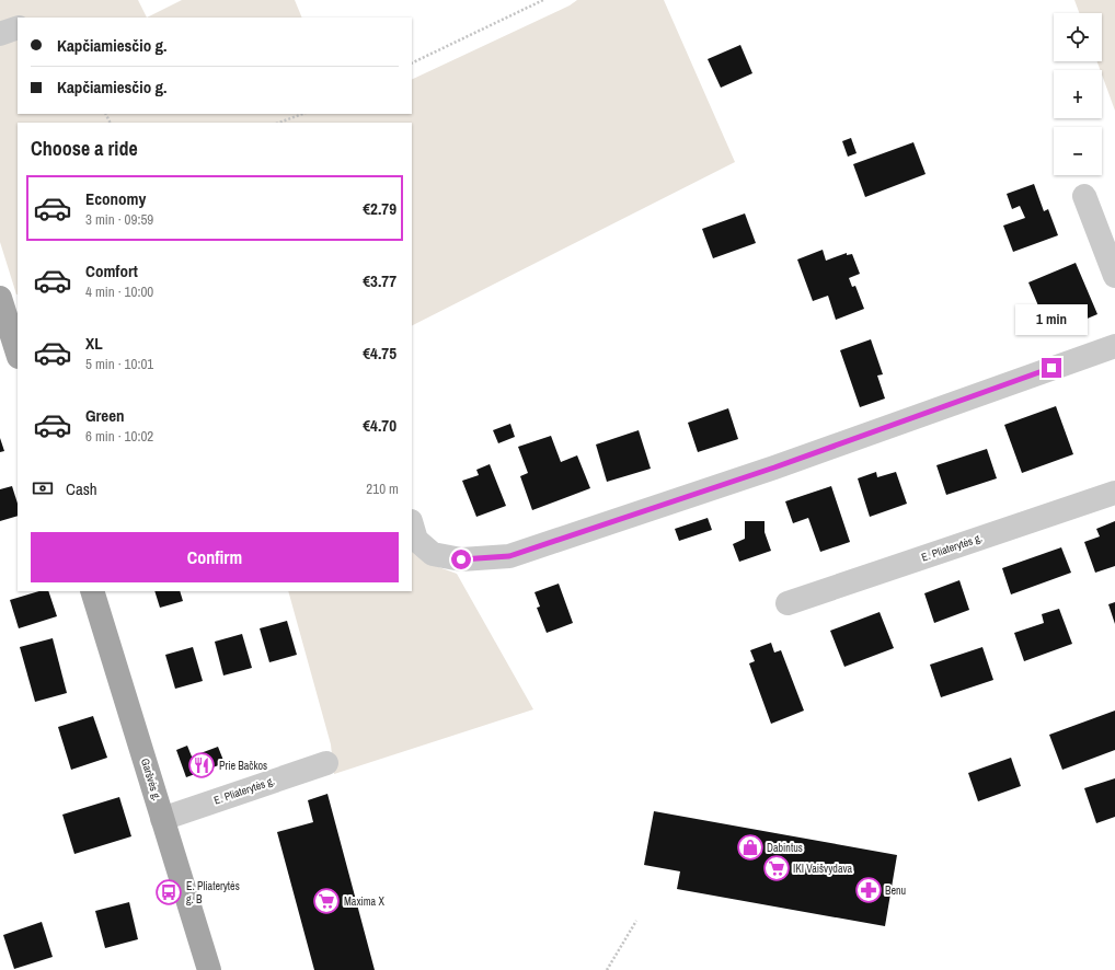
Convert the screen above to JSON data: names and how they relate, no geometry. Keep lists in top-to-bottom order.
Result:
{
  "streets": {
    "main road": ["Garšvės g."],
    "street": ["E. Pliaterytės g."]
  },
  "crossings": [
    ["E. Pliaterytės g.", "Garšvės g."]
  ],
  "places": {
    "restaurant": ["Prie Bačkos"],
    "shop": ["Dabintus"],
    "supermarket": ["IKI Vaišvydava", "Maxima X"],
    "pharmacy": ["Benu"],
    "bus stop": ["E. Pliaterytės g. B"]
  },
  "page": {
    "map_buttons": ["+", "−"],
    "banner": ["Kapčiamiesčio g.", "Kapčiamiesčio g."],
    "heading": "Choose a ride",
    "list": [
      {
        "name": "Economy",
        "note": "3 min · 09:59",
        "value": "€2.79"
      },
      {
        "name": "Comfort",
        "note": "4 min · 10:00",
        "value": "€3.77"
      },
      {
        "name": "XL",
        "note": "5 min · 10:01",
        "value": "€4.75"
      },
      {
        "name": "Green",
        "note": "6 min · 10:02",
        "value": "€4.70"
      }
    ],
    "bubble": "1 min",
    "pay": ["Cash", "210 m"],
    "buttons": "Confirm"
  }
}
